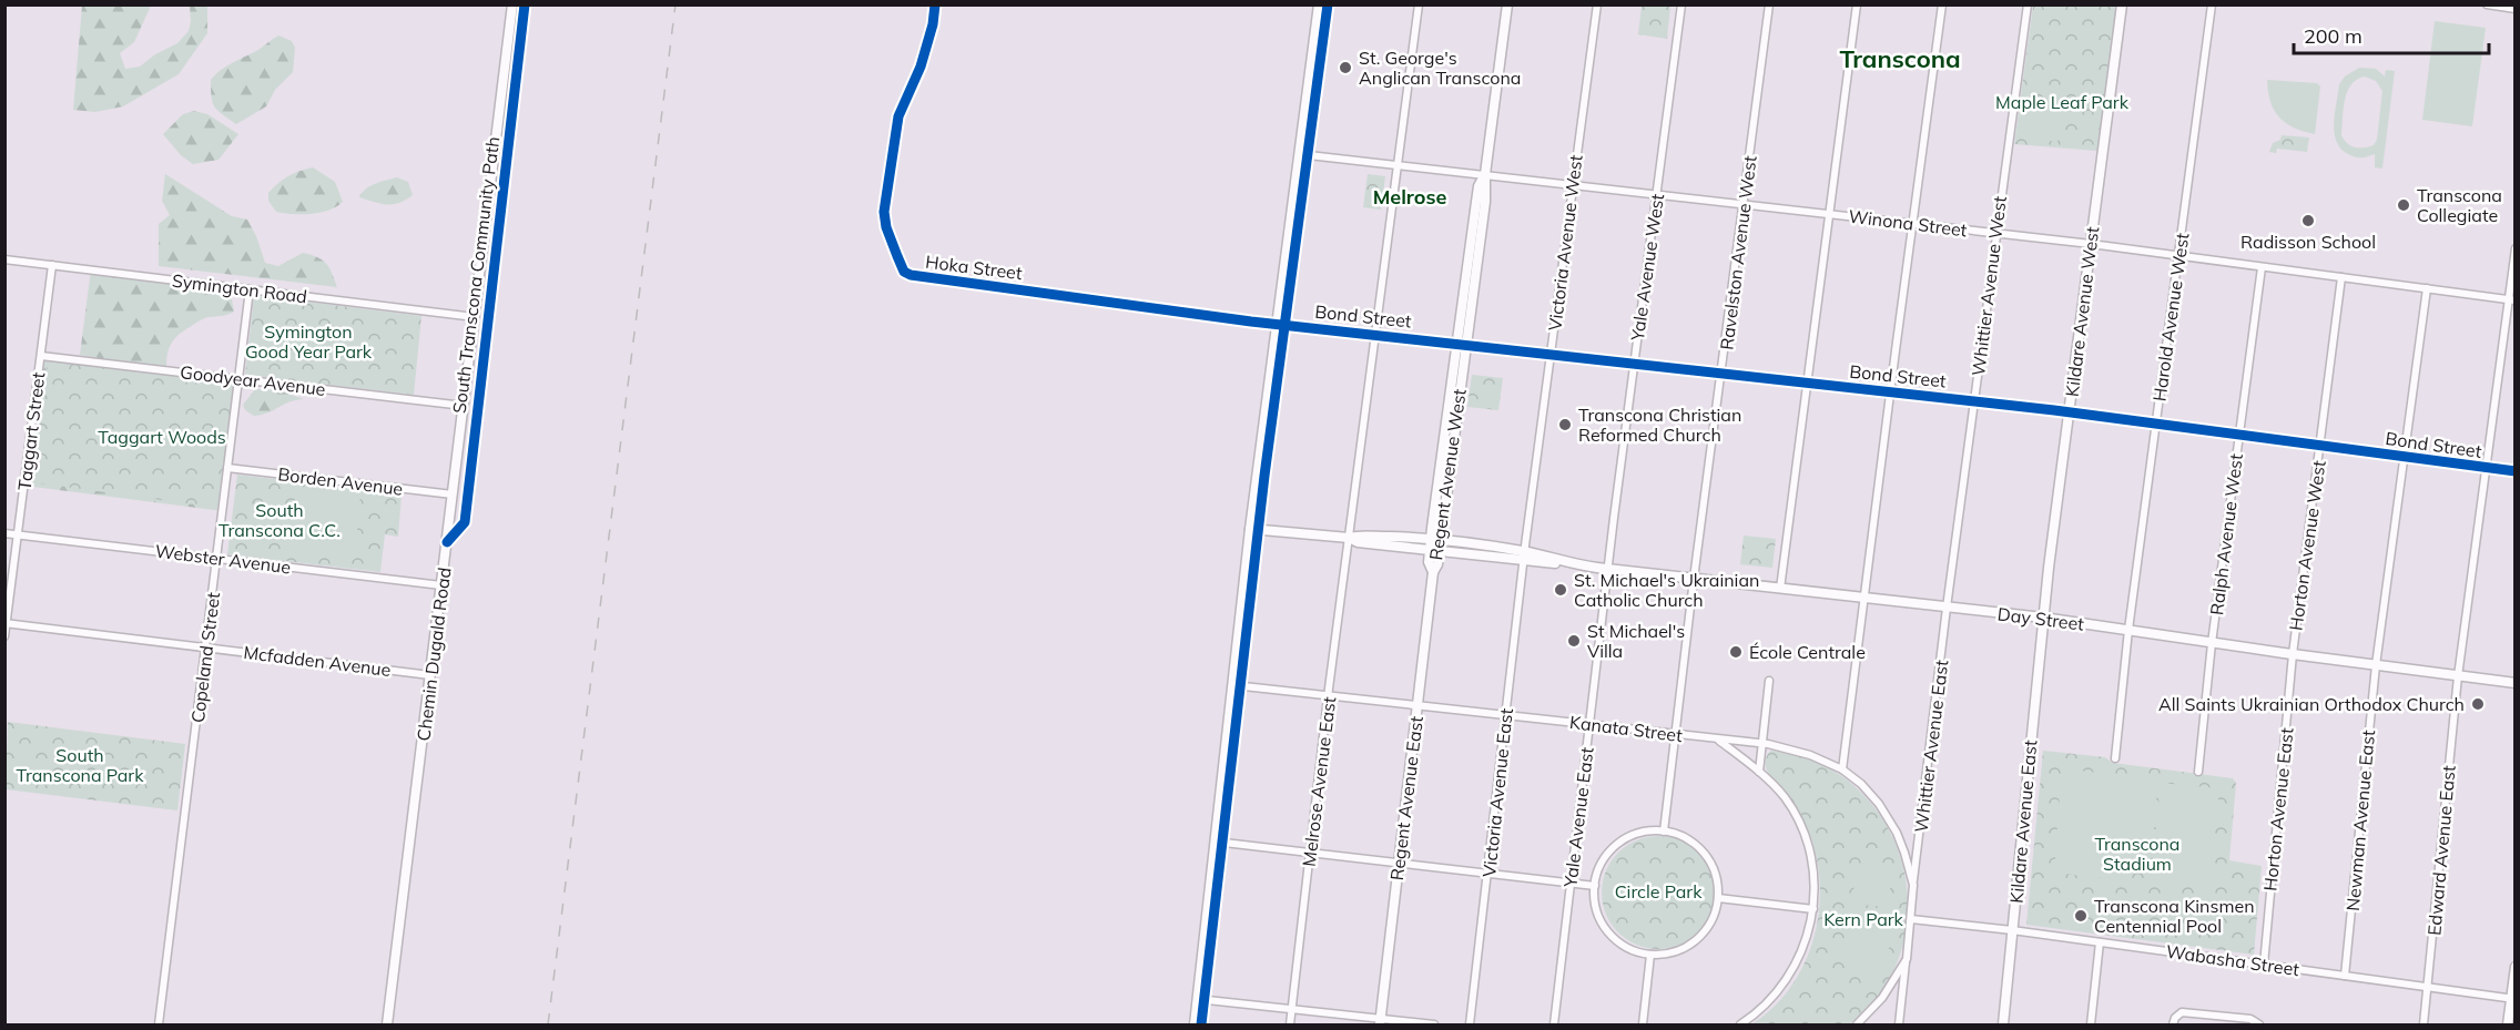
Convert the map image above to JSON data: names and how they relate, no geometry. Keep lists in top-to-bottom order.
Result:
{
  "streets": {
    "street": [
      "Winona Street",
      "Victoria Avenue West",
      "Ravelston Avenue West",
      "Hoka Street",
      "Yale Avenue West",
      "Whittier Avenue West",
      "Symington Road",
      "Kildare Avenue West",
      "Bond Street",
      "Harold Avenue West",
      "Goodyear Avenue",
      "Taggart Street",
      "Regent Avenue West",
      "Borden Avenue",
      "Ralph Avenue West",
      "Horton Avenue West",
      "Webster Avenue",
      "Day Street",
      "Chemin Dugald Road",
      "Copeland Street",
      "Mcfadden Avenue",
      "Kanata Street",
      "Whittier Avenue East",
      "Melrose Avenue East",
      "Victoria Avenue East",
      "Regent Avenue East",
      "Horton Avenue East",
      "Yale Avenue East",
      "Newman Avenue East",
      "Kildare Avenue East",
      "Edward Avenue East",
      "Wabasha Street"
    ],
    "cycle path": ["South Transcona Community Path"]
  },
  "crossings": [
    ["Winona Street", "Victoria Avenue West"],
    ["Winona Street", "Ravelston Avenue West"],
    ["Winona Street", "Yale Avenue West"],
    ["Winona Street", "Whittier Avenue West"],
    ["Winona Street", "Kildare Avenue West"],
    ["Winona Street", "Harold Avenue West"],
    ["Winona Street", "Regent Avenue West"],
    ["Winona Street", "Ralph Avenue West"],
    ["Winona Street", "Horton Avenue West"],
    ["Winona Street", "Melrose Avenue East"],
    ["Winona Street", "Newman Avenue East"],
    ["Winona Street", "Edward Avenue East"],
    ["Victoria Avenue West", "Bond Street"],
    ["Victoria Avenue West", "Day Street"],
    ["Victoria Avenue West", "Victoria Avenue East"],
    ["Ravelston Avenue West", "Bond Street"],
    ["Ravelston Avenue West", "Day Street"],
    ["Ravelston Avenue West", "Kanata Street"],
    ["Hoka Street", "Bond Street"],
    ["Yale Avenue West", "Bond Street"],
    ["Yale Avenue West", "Day Street"],
    ["Yale Avenue West", "Yale Avenue East"],
    ["Whittier Avenue West", "Bond Street"],
    ["Whittier Avenue West", "Day Street"],
    ["Whittier Avenue West", "Whittier Avenue East"],
    ["Symington Road", "Taggart Street"],
    ["Symington Road", "Chemin Dugald Road"],
    ["Symington Road", "Copeland Street"],
    ["Kildare Avenue West", "Bond Street"],
    ["Kildare Avenue West", "Day Street"],
    ["Kildare Avenue West", "Kildare Avenue East"],
    ["Bond Street", "Harold Avenue West"],
    ["Bond Street", "Regent Avenue West"],
    ["Bond Street", "Ralph Avenue West"],
    ["Bond Street", "Horton Avenue West"],
    ["Bond Street", "Melrose Avenue East"],
    ["Bond Street", "Newman Avenue East"],
    ["Bond Street", "Edward Avenue East"],
    ["Harold Avenue West", "Day Street"],
    ["Goodyear Avenue", "Taggart Street"],
    ["Goodyear Avenue", "Chemin Dugald Road"],
    ["Goodyear Avenue", "Copeland Street"],
    ["Taggart Street", "Webster Avenue"],
    ["Taggart Street", "Mcfadden Avenue"],
    ["Regent Avenue West", "Day Street"],
    ["Regent Avenue West", "Regent Avenue East"],
    ["Borden Avenue", "Chemin Dugald Road"],
    ["Borden Avenue", "Copeland Street"],
    ["Ralph Avenue West", "Day Street"],
    ["Horton Avenue West", "Day Street"],
    ["Horton Avenue West", "Horton Avenue East"],
    ["Webster Avenue", "Chemin Dugald Road"],
    ["Webster Avenue", "Copeland Street"],
    ["Day Street", "Whittier Avenue East"],
    ["Day Street", "Melrose Avenue East"],
    ["Day Street", "Victoria Avenue East"],
    ["Day Street", "Horton Avenue East"],
    ["Day Street", "Yale Avenue East"],
    ["Day Street", "Newman Avenue East"],
    ["Day Street", "Kildare Avenue East"],
    ["Day Street", "Edward Avenue East"],
    ["Chemin Dugald Road", "Mcfadden Avenue"],
    ["Copeland Street", "Mcfadden Avenue"],
    ["Kanata Street", "Whittier Avenue East"],
    ["Kanata Street", "Melrose Avenue East"],
    ["Kanata Street", "Victoria Avenue East"],
    ["Kanata Street", "Regent Avenue East"],
    ["Kanata Street", "Yale Avenue East"],
    ["Kanata Street", "Wabasha Street"],
    ["Horton Avenue East", "Wabasha Street"],
    ["Newman Avenue East", "Wabasha Street"],
    ["Kildare Avenue East", "Wabasha Street"],
    ["Edward Avenue East", "Wabasha Street"]
  ],
  "districts": ["Transcona", "Melrose"],
  "parks": [
    "Maple Leaf Park",
    "Symington Good Year Park",
    "Taggart Woods",
    "South Transcona C.C.",
    "South Transcona Park",
    "Transcona Stadium",
    "Circle Park",
    "Kern Park"
  ],
  "places": [
    "St. George's Anglican Transcona",
    "Transcona Collegiate",
    "Radisson School",
    "Transcona Christian Reformed Church",
    "St. Michael's Ukrainian Catholic Church",
    "St Michael's Villa",
    "École Centrale",
    "All Saints Ukrainian Orthodox Church",
    "Transcona Kinsmen Centennial Pool"
  ],
  "scale_bar": "200 m"
}
